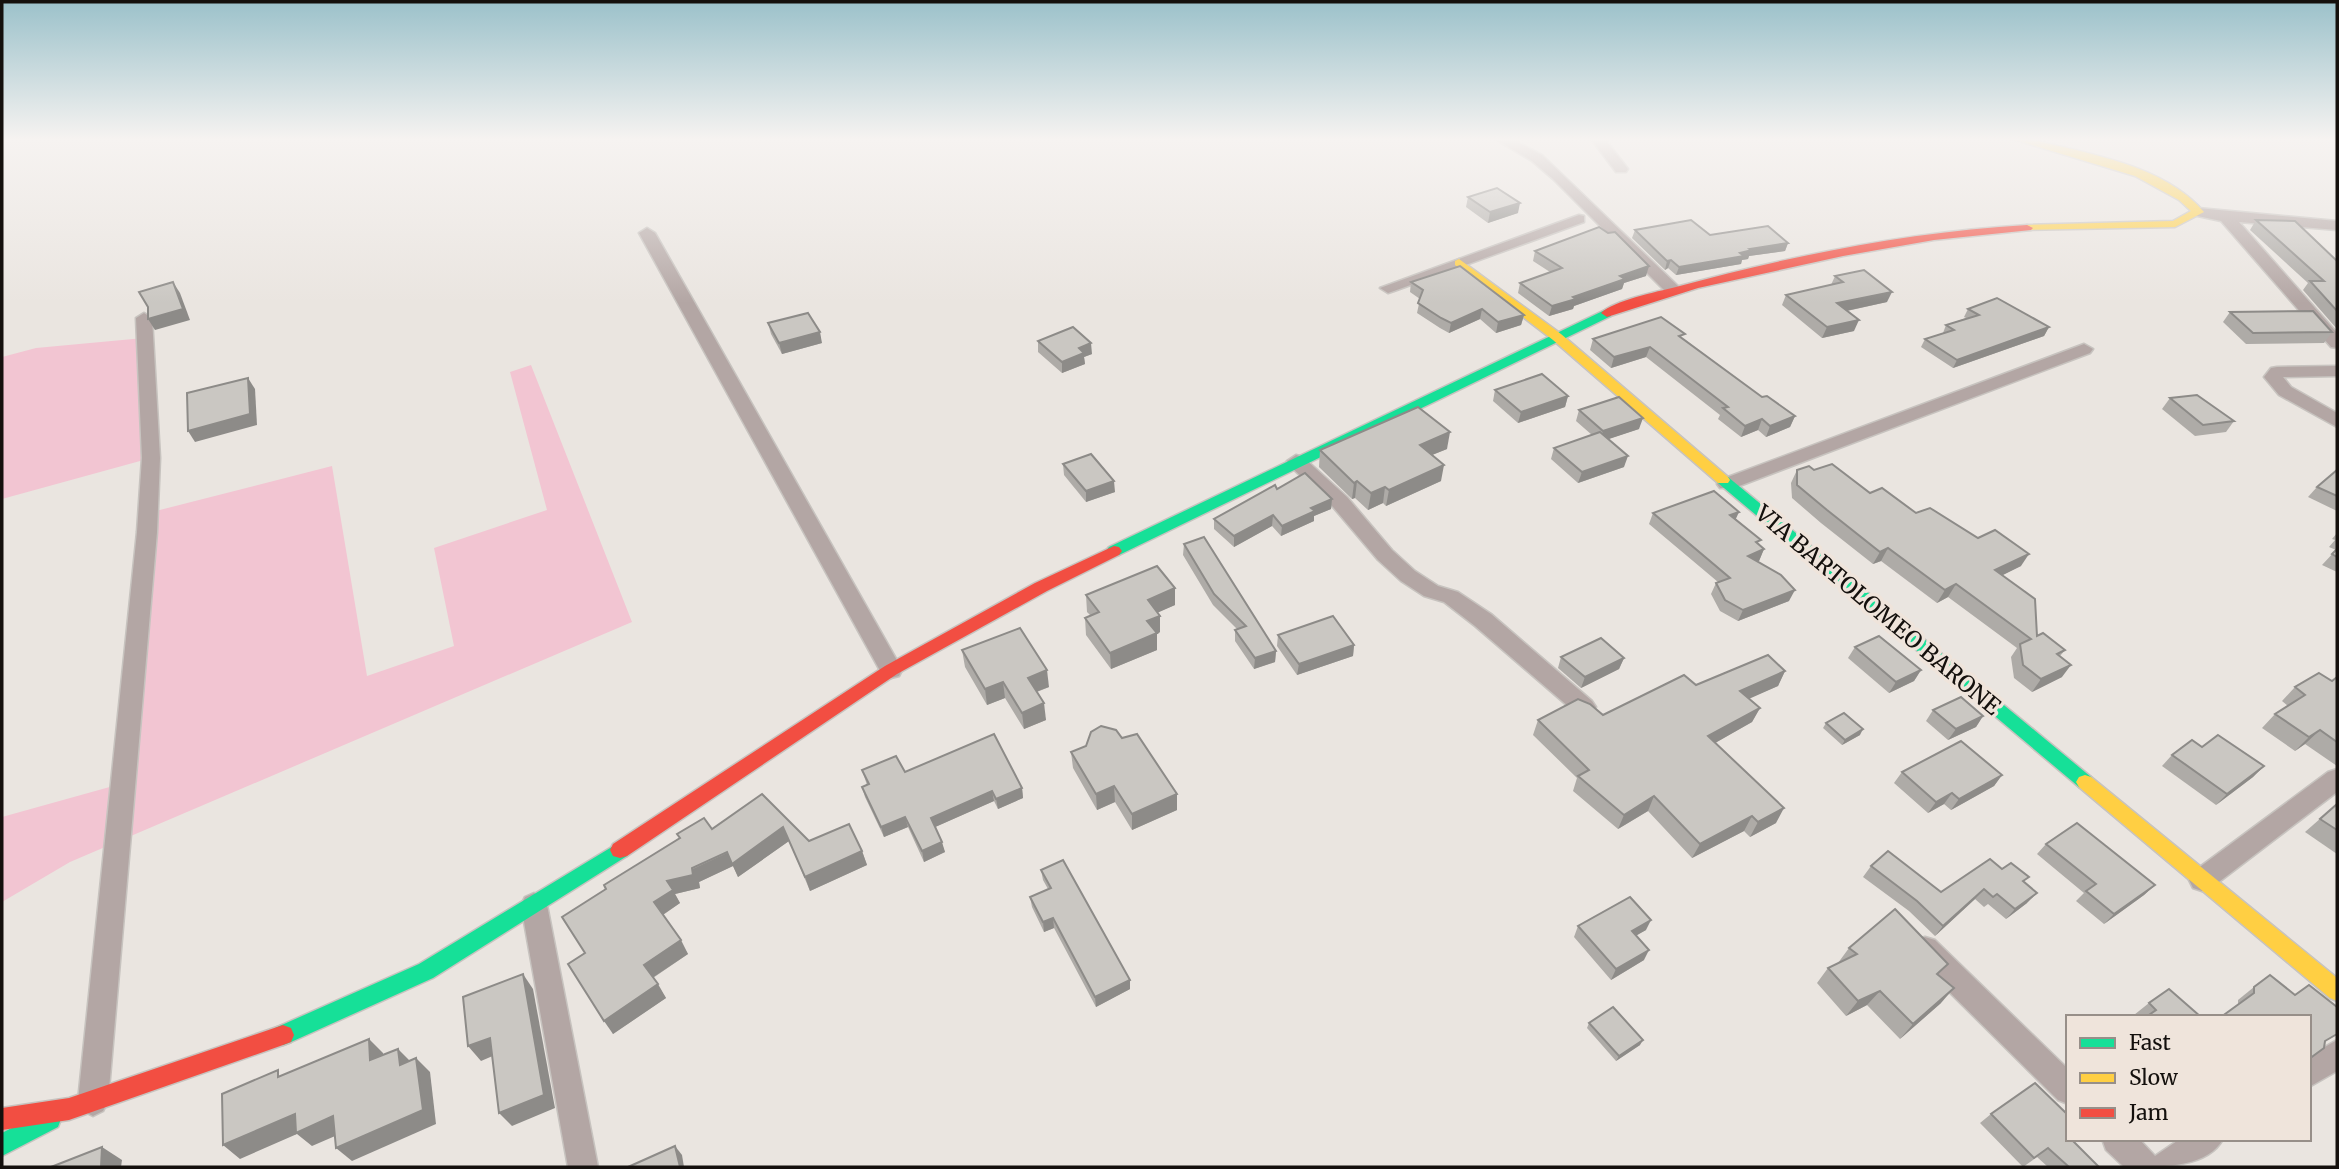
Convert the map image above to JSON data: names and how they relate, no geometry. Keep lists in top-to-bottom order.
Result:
{
  "streets": {
    "main road": ["VIA BARTOLOMEO BARONE"]
  },
  "legend": ["Fast", "Slow", "Jam"]
}
